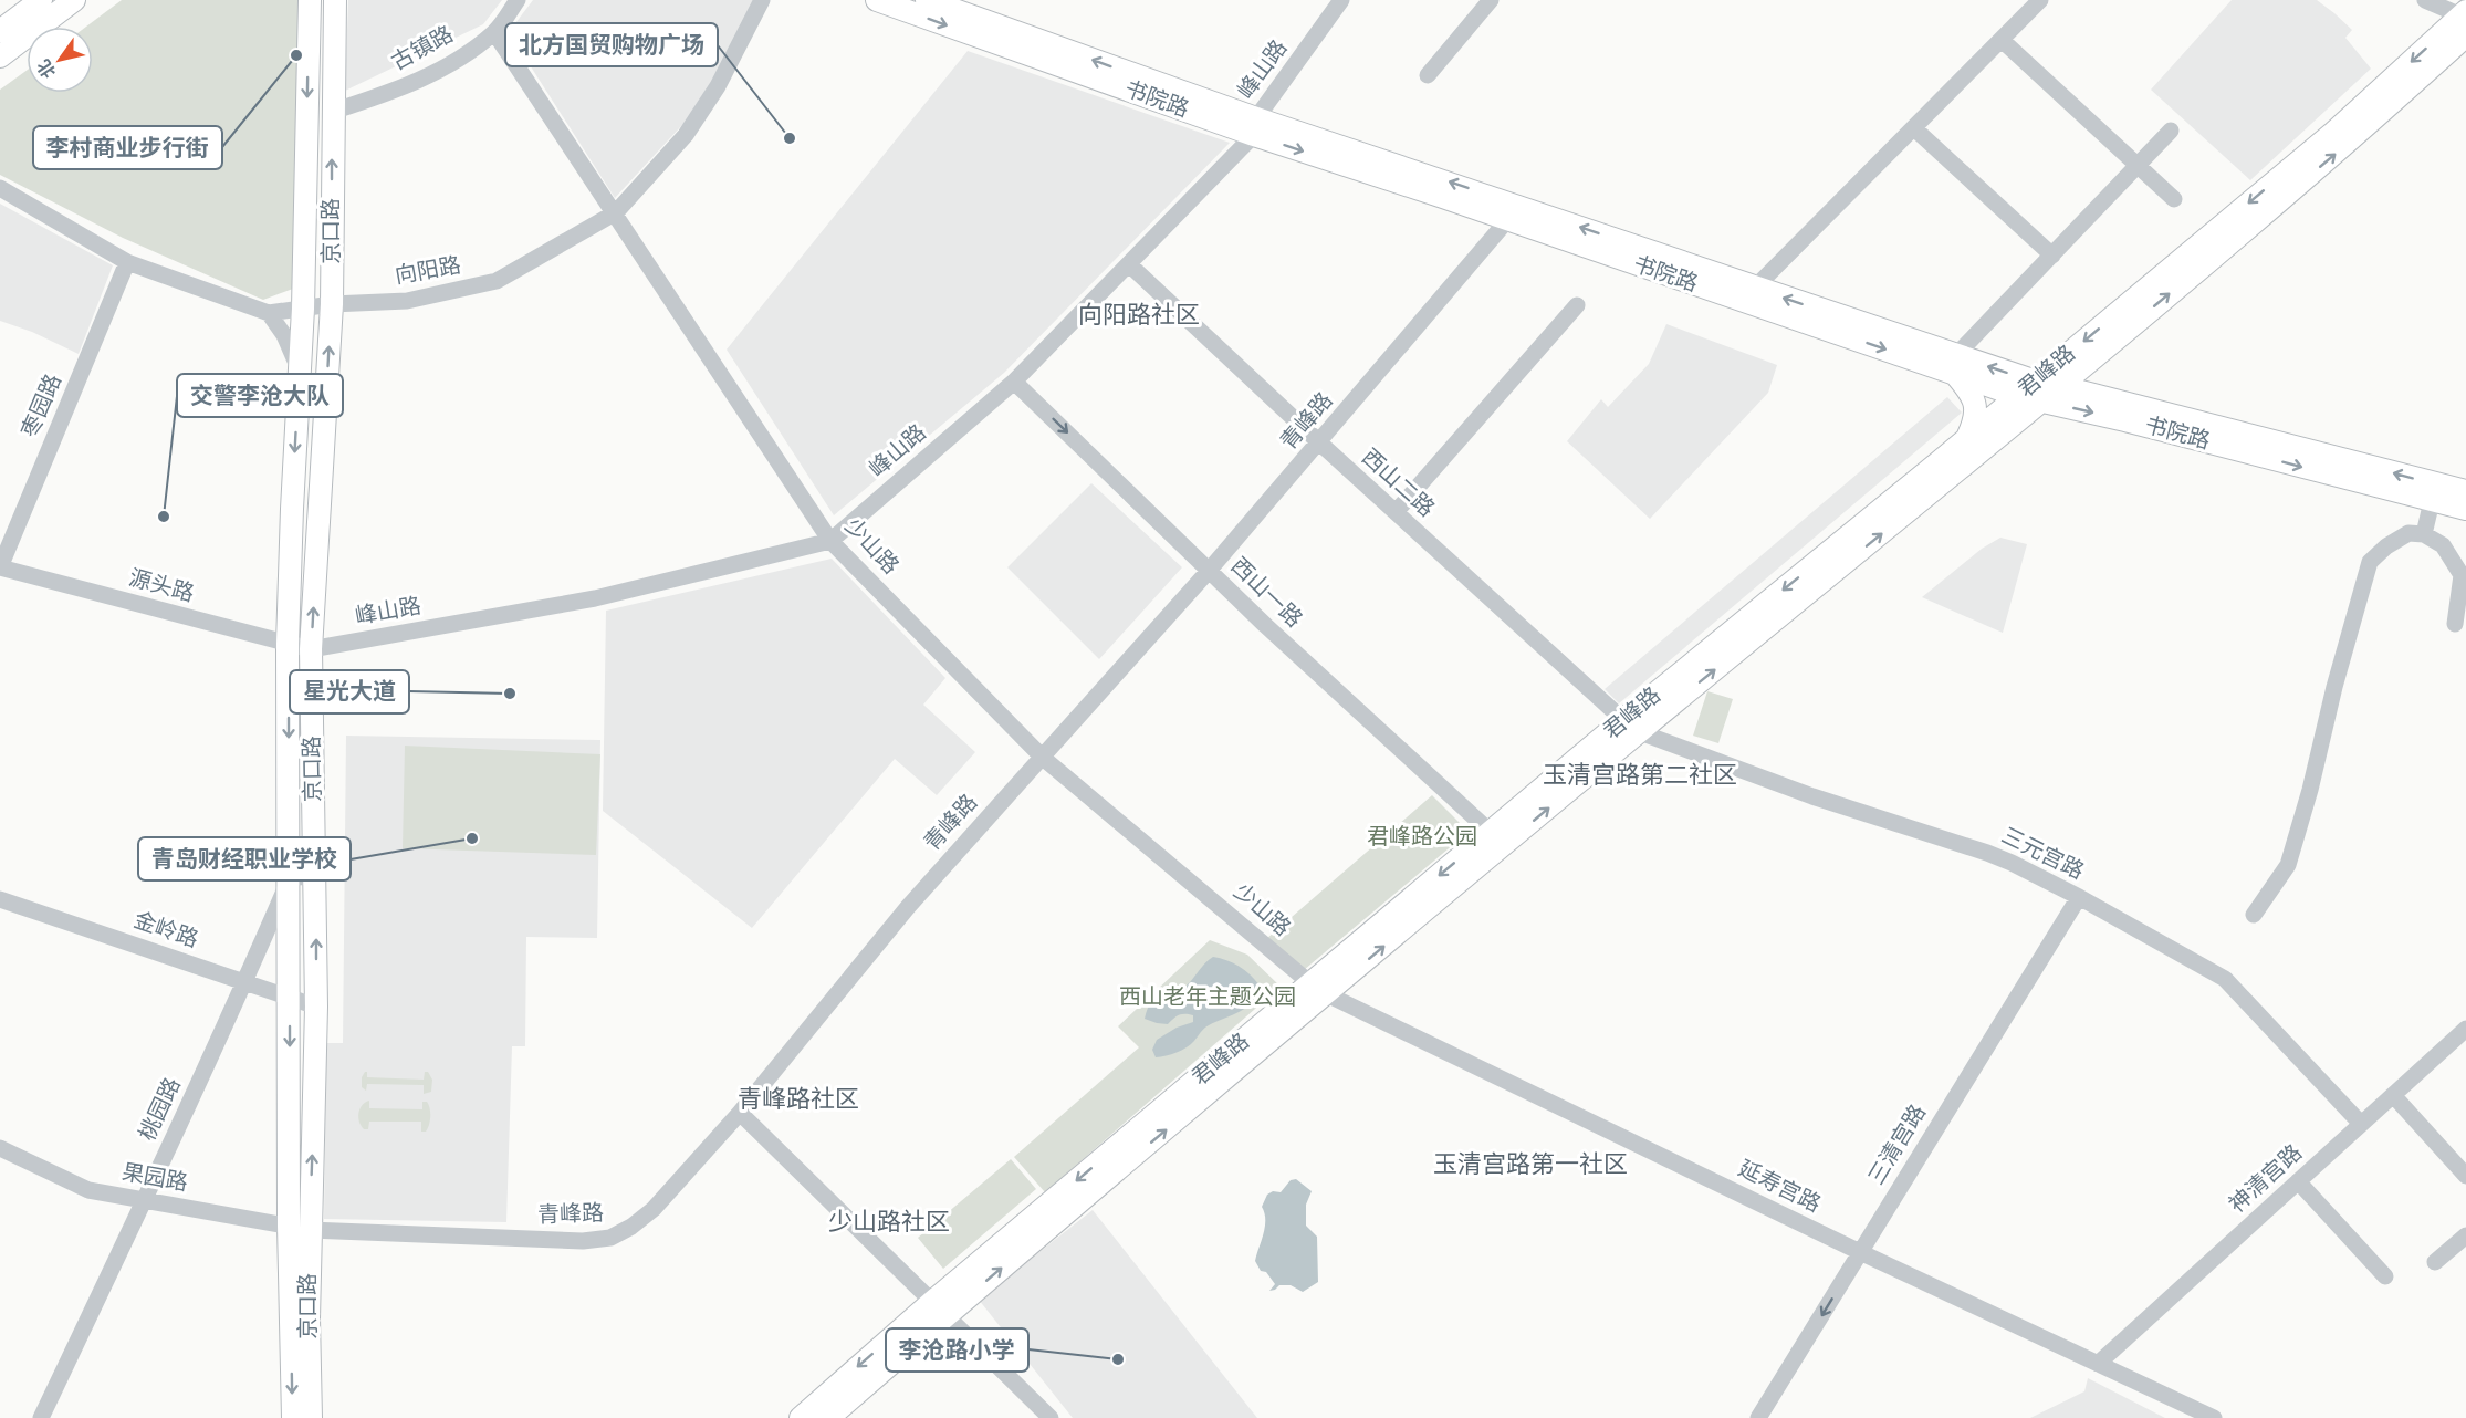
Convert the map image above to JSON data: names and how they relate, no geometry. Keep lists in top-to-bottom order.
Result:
{
  "streets": {
    "main road": ["书院路", "京口路", "君峰路"],
    "street": [
      "古镇路",
      "峰山路",
      "向阳路",
      "枣园路",
      "青峰路",
      "西山二路",
      "少山路",
      "源头路",
      "西山一路",
      "三元宫路",
      "金岭路",
      "桃园路",
      "三清宫路",
      "果园路",
      "神清宫路",
      "延寿宫路"
    ]
  },
  "crossings": [
    ["古镇路", "京口路"],
    ["古镇路", "少山路"],
    ["峰山路", "书院路"],
    ["峰山路", "京口路"],
    ["峰山路", "西山二路"],
    ["峰山路", "少山路"],
    ["峰山路", "源头路"],
    ["峰山路", "西山一路"],
    ["书院路", "君峰路"],
    ["书院路", "青峰路"],
    ["京口路", "向阳路"],
    ["京口路", "青峰路"],
    ["京口路", "源头路"],
    ["京口路", "金岭路"],
    ["京口路", "桃园路"],
    ["京口路", "果园路"],
    ["向阳路", "枣园路"],
    ["向阳路", "少山路"],
    ["君峰路", "西山二路"],
    ["君峰路", "少山路"],
    ["君峰路", "西山一路"],
    ["君峰路", "三元宫路"],
    ["君峰路", "延寿宫路"],
    ["枣园路", "源头路"],
    ["青峰路", "西山二路"],
    ["青峰路", "少山路"],
    ["青峰路", "西山一路"],
    ["青峰路", "果园路"],
    ["西山二路", "三元宫路"],
    ["少山路", "延寿宫路"],
    ["三元宫路", "三清宫路"],
    ["三元宫路", "神清宫路"],
    ["金岭路", "桃园路"],
    ["桃园路", "果园路"],
    ["三清宫路", "延寿宫路"],
    ["神清宫路", "延寿宫路"]
  ],
  "one_way": ["西山一路"],
  "districts": [
    "向阳路社区",
    "玉清宫路第二社区",
    "青峰路社区",
    "玉清宫路第一社区",
    "少山路社区"
  ],
  "parks": ["君峰路公园", "西山老年主题公园"],
  "places": [
    "李村商业步行街",
    "北方国贸购物广场",
    "交警李沧大队",
    "星光大道",
    "青岛财经职业学校",
    "李沧路小学"
  ],
  "north": "bottom left"
}
